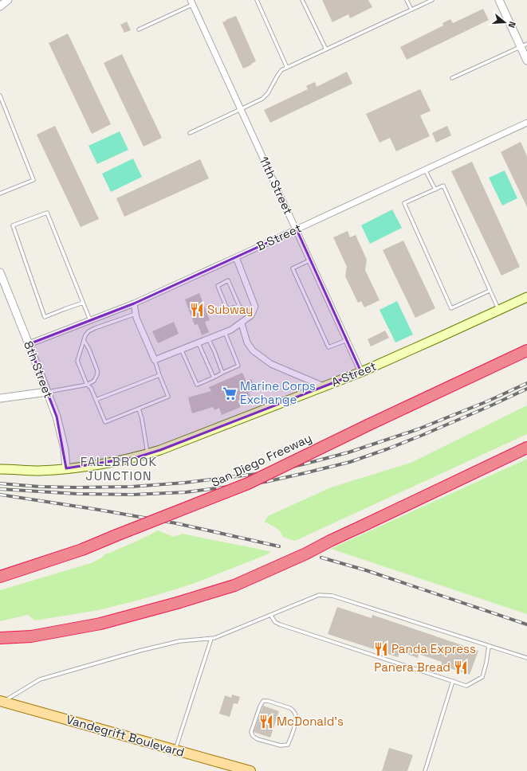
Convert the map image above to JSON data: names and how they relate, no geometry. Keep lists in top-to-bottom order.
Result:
{
  "streets": {
    "highway": ["San Diego Freeway"],
    "main road": ["A Street", "Vandegrift Boulevard"],
    "street": ["11th Street", "B Street", "8th Street"]
  },
  "crossings": [
    ["11th Street", "B Street"],
    ["11th Street", "A Street"],
    ["B Street", "8th Street"],
    ["8th Street", "A Street"]
  ],
  "districts": ["FALLBROOK JUNCTION"],
  "places": {
    "restaurant": [
      "Subway",
      "Panda Express",
      "Panera Bread",
      "McDonald's"
    ],
    "supermarket": ["Marine Corps Exchange"]
  },
  "north": "right"
}
